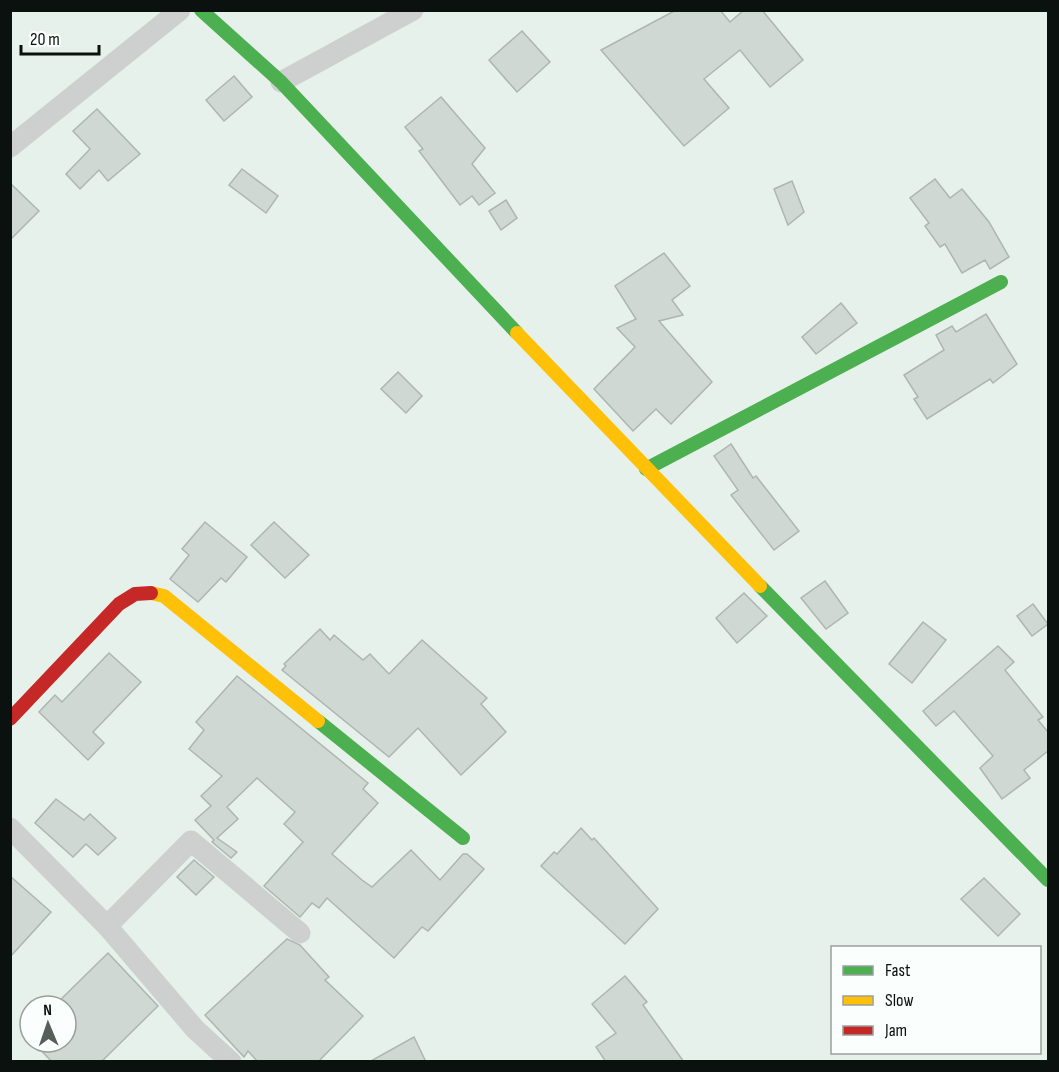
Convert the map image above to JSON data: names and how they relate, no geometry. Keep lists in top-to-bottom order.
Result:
{
  "legend": ["Fast", "Slow", "Jam"],
  "scale_bar": "20 m",
  "north": "top"
}
